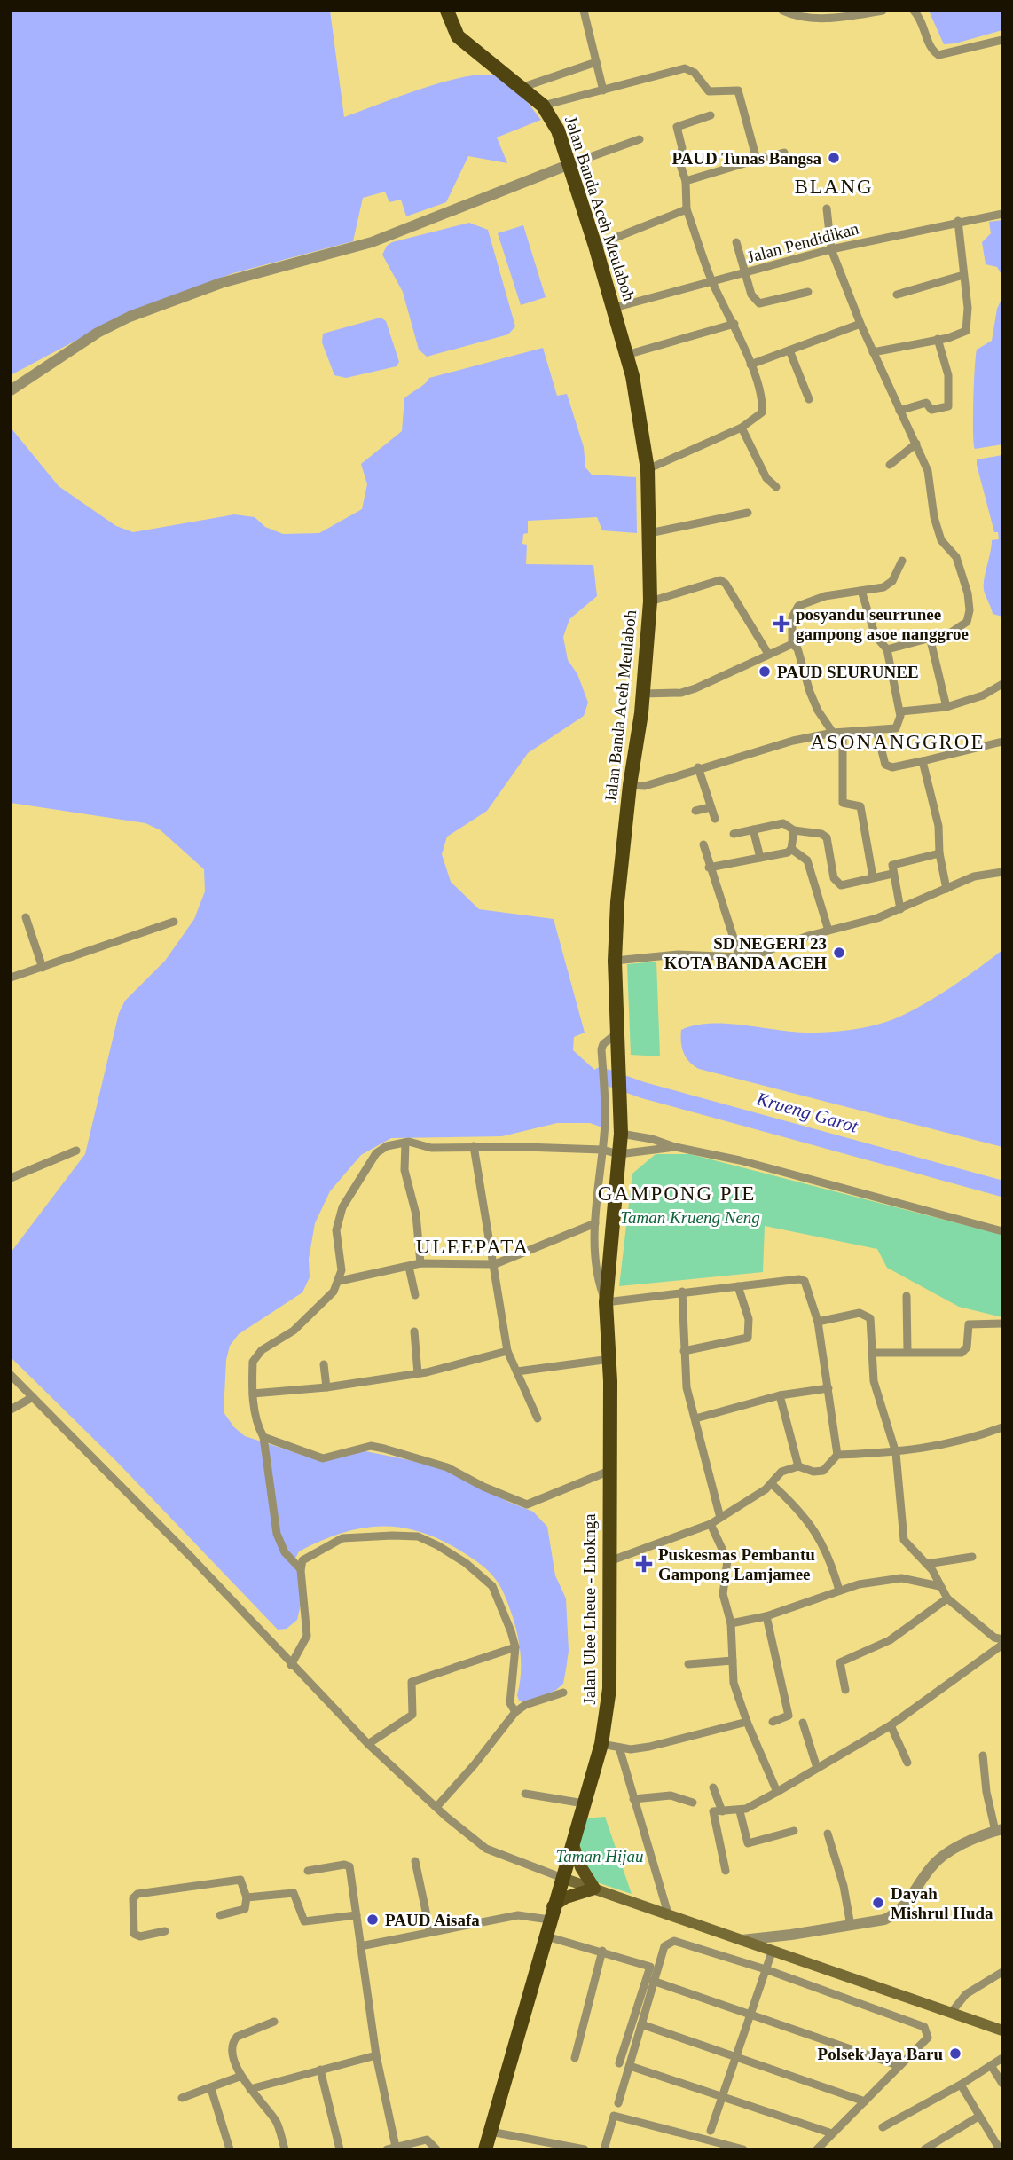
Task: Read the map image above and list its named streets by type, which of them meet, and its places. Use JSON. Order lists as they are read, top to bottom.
{
  "streets": {
    "highway": ["Jalan Banda Aceh Meulaboh", "Jalan Ulee Lheue - Lhoknga"],
    "street": ["Jalan Pendidikan"]
  },
  "crossings": [
    ["Jalan Banda Aceh Meulaboh", "Jalan Pendidikan"],
    ["Jalan Banda Aceh Meulaboh", "Jalan Ulee Lheue - Lhoknga"]
  ],
  "districts": [
    "BLANG",
    "ASONANGGROE",
    "GAMPONG PIE",
    "ULEEPATA"
  ],
  "water": ["Krueng Garot"],
  "parks": ["Taman Krueng Neng", "Taman Hijau"],
  "places": {
    "other": [
      "PAUD Tunas Bangsa",
      "PAUD SEURUNEE",
      "SD NEGERI 23 KOTA BANDA ACEH",
      "Dayah Mishrul Huda",
      "PAUD Aisafa",
      "Polsek Jaya Baru"
    ],
    "health": ["posyandu seurrunee gampong asoe nanggroe", "Puskesmas Pembantu Gampong Lamjamee"]
  }
}
